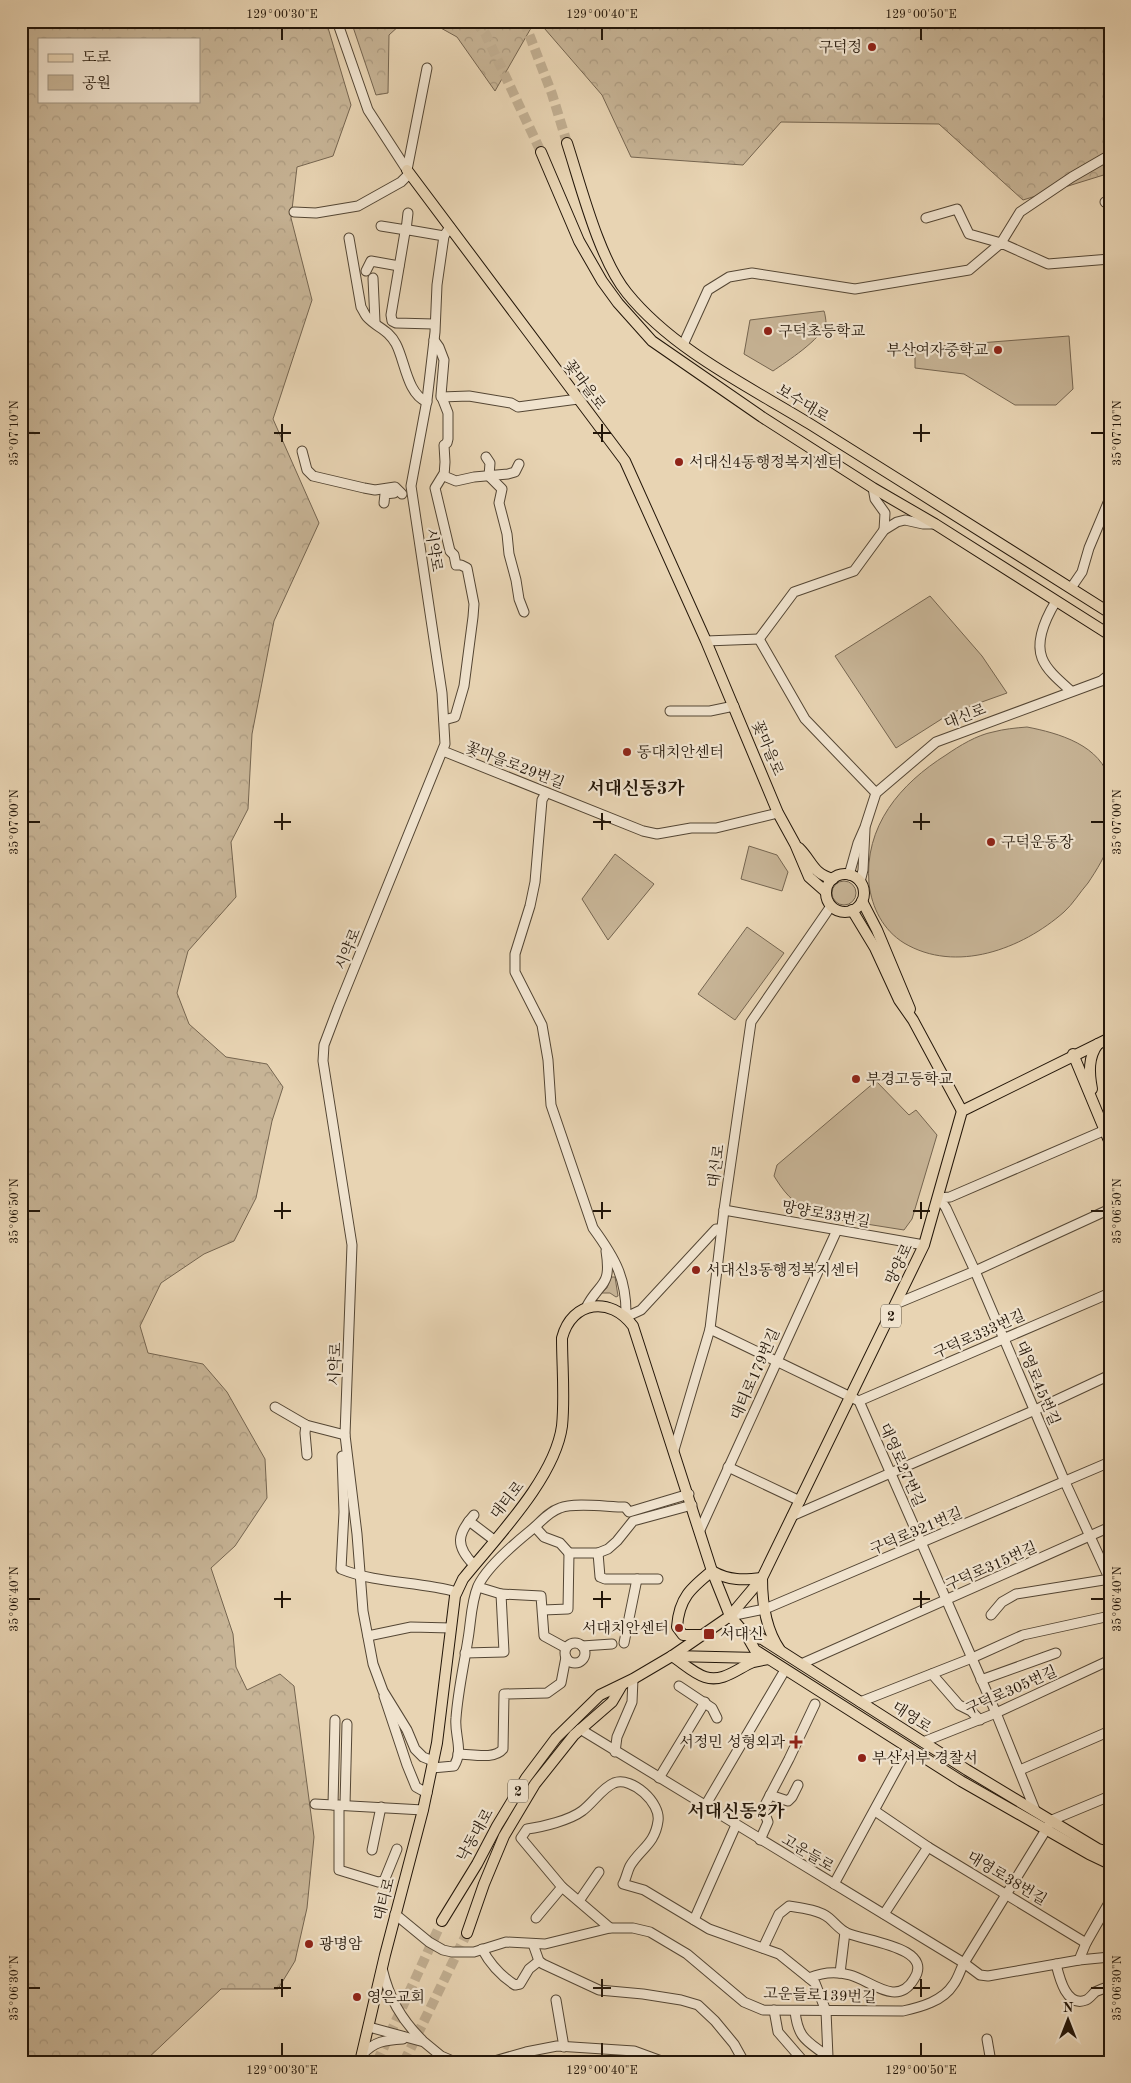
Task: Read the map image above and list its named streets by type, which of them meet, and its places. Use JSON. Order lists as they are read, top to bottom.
{
  "streets": {
    "main road": [
      "꽃마을로",
      "보수대로",
      "망양로",
      "2",
      "대티로",
      "대영로",
      "낙동대로"
    ],
    "street": [
      "시약로",
      "대신로",
      "꽃마을로29번길",
      "망양로33번길",
      "구덕로333번길",
      "대티로179번길",
      "대영로45번길",
      "대영로27번길",
      "구덕로321번길",
      "구덕로315번길",
      "구덕로305번길",
      "고운들로",
      "대영로38번길",
      "고운들로139번길"
    ]
  },
  "crossings": [
    ["꽃마을로", "시약로"],
    ["꽃마을로", "대신로"],
    ["꽃마을로", "꽃마을로29번길"],
    ["시약로", "꽃마을로29번길"],
    ["시약로", "대티로"],
    ["대신로", "망양로33번길"],
    ["망양로33번길", "망양로"],
    ["망양로33번길", "대티로179번길"],
    ["망양로", "구덕로333번길"],
    ["망양로", "대영로45번길"],
    ["망양로", "대영로27번길"],
    ["망양로", "구덕로321번길"],
    ["망양로", "대영로"],
    ["망양로", "낙동대로"],
    ["구덕로333번길", "대영로45번길"],
    ["구덕로333번길", "대영로27번길"],
    ["대영로45번길", "구덕로321번길"],
    ["대영로45번길", "구덕로315번길"],
    ["대영로27번길", "구덕로321번길"],
    ["대영로27번길", "구덕로315번길"],
    ["대영로27번길", "구덕로305번길"],
    ["대영로27번길", "대영로"],
    ["대티로", "고운들로139번길"],
    ["구덕로321번길", "대영로"],
    ["구덕로321번길", "낙동대로"],
    ["구덕로315번길", "대영로"],
    ["구덕로305번길", "대영로"],
    ["대영로", "낙동대로"],
    ["대영로", "고운들로139번길"],
    ["낙동대로", "고운들로"],
    ["고운들로", "고운들로139번길"],
    ["대영로38번길", "고운들로139번길"]
  ],
  "districts": ["서대신동3가", "서대신동2가"],
  "places": {
    "other": [
      "구덕정",
      "구덕초등학교",
      "부산여자중학교",
      "서대신4동행정복지센터",
      "동대치안센터",
      "구덕운동장",
      "부경고등학교",
      "서대신3동행정복지센터",
      "서대치안센터",
      "부산서부 경찰서",
      "광명암",
      "영은교회"
    ],
    "transit": ["서대신"],
    "health": ["서정민 성형외과"]
  },
  "legend": ["도로", "공원"],
  "north": "top",
  "coordinates": [
    "129°00'30\"E",
    "129°00'40\"E",
    "129°00'50\"E",
    "35°07'10\"N",
    "35°07'00\"N",
    "35°06'50\"N",
    "35°06'40\"N",
    "35°06'30\"N"
  ]
}
